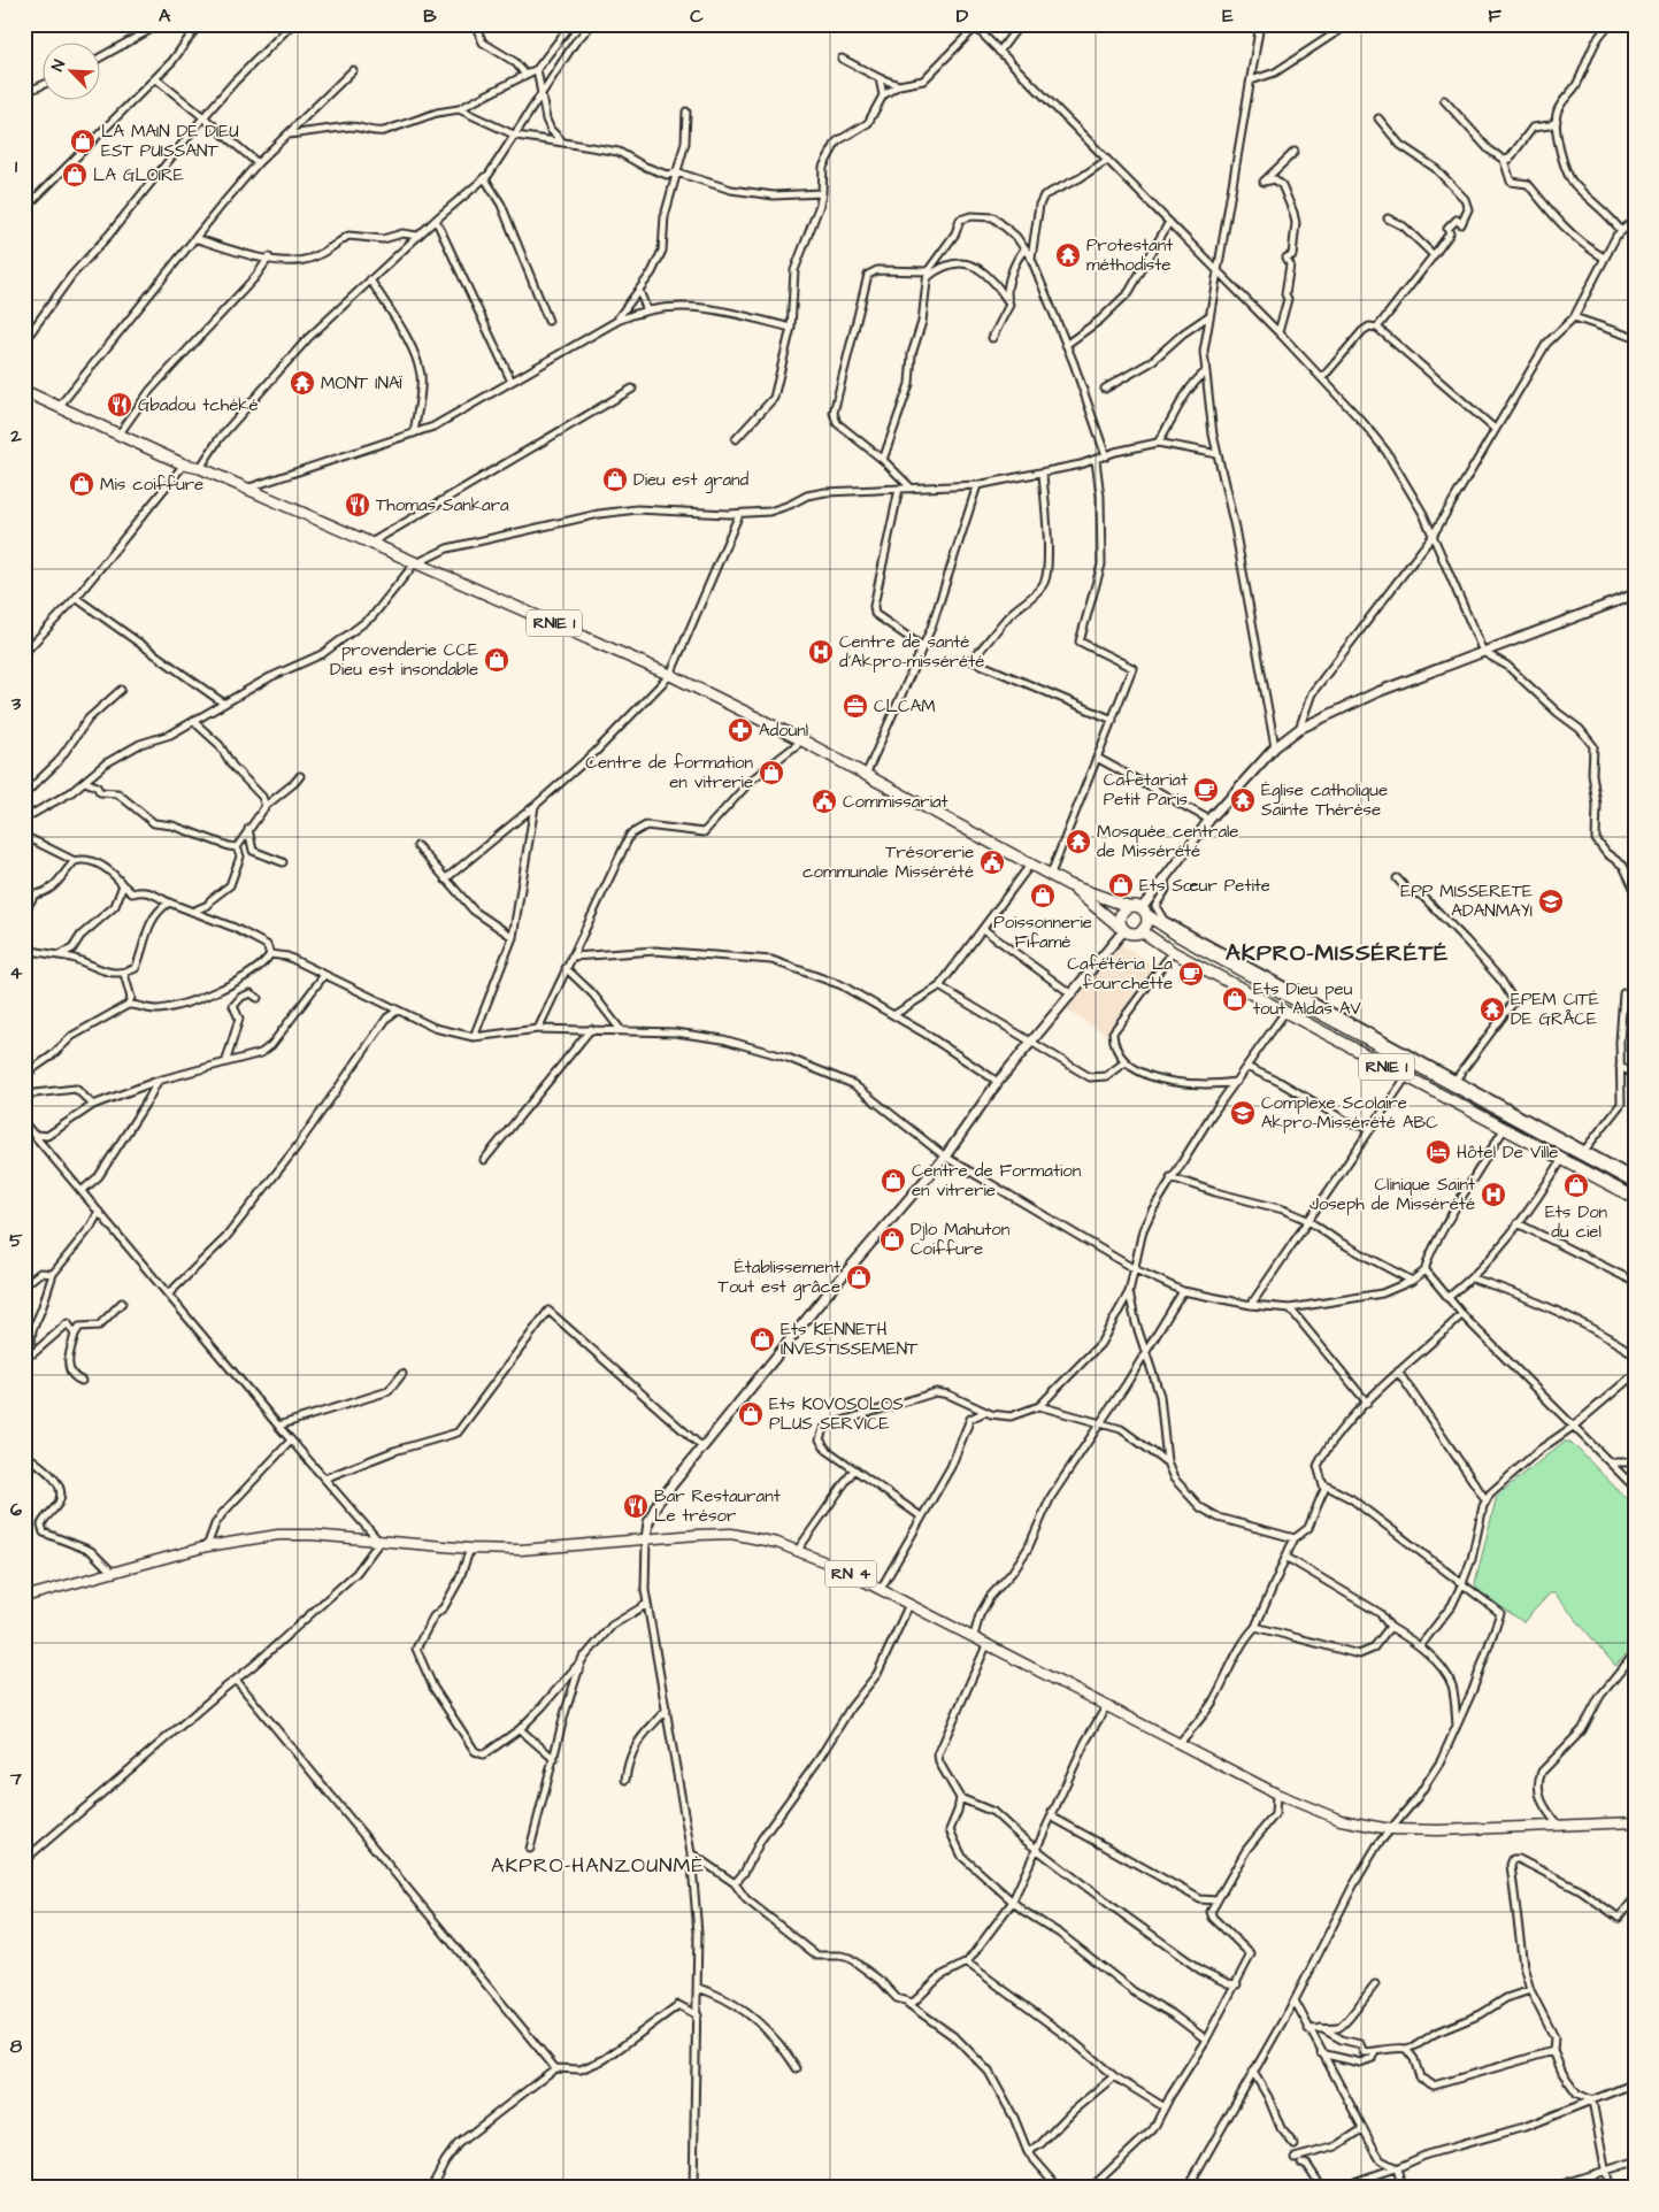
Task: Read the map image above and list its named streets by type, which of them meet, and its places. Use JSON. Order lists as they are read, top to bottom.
{
  "streets": {
    "highway": ["RNIE 1"],
    "main road": ["RN 4"]
  },
  "districts": ["AKPRO-MISSÉRÉTÉ", "AKPRO-HANZOUNMÈ"],
  "places": {
    "shop": [
      "LA MAIN DE DIEU EST PUISSANT",
      "LA GLOIRE",
      "Dieu est grand",
      "Mis coiffure",
      "provenderie CCE Dieu est insondable",
      "Centre de formation en vitrerie",
      "Ets Sœur Petite",
      "Poissonnerie Fifamè",
      "Ets Dieu peu tout Aldas AV",
      "Centre de Formation en vitrerie",
      "Ets Don du ciel",
      "Djlo Mahuton Coiffure",
      "Établissement Tout est grâce",
      "Ets KENNETH INVESTISSEMENT",
      "Ets KOVOSOLOS PLUS SERVICE"
    ],
    "temple": [
      "Protestant méthodiste",
      "MONT INAÏ",
      "Église catholique Sainte Thérèse",
      "Mosquée centrale de Missérété",
      "EPEM CITÉ DE GRÂCE"
    ],
    "restaurant": ["Gbadou tchéké", "Thomas Sankara", "Bar Restaurant Le trésor"],
    "hospital": ["Centre de santé d'Akpro-missérété", "Clinique Saint Joseph de Missérété"],
    "office": ["CLCAM"],
    "pharmacy": ["Adounl"],
    "cafe": ["Cafetariat Petit Paris", "Cafétéria La fourchette"],
    "public building": ["Commissariat", "Trésorerie communale Missérété"],
    "school or university": ["EPP MISSERETE ADANMAYI", "Complexe Scolaire Akpro-Missérété ABC"],
    "hotel": ["Hôtel De Ville"]
  },
  "north": "top left",
  "grid": {
    "columns": [
      "A",
      "B",
      "C",
      "D",
      "E",
      "F"
    ],
    "rows": [
      "1",
      "2",
      "3",
      "4",
      "5",
      "6",
      "7",
      "8"
    ]
  }
}
